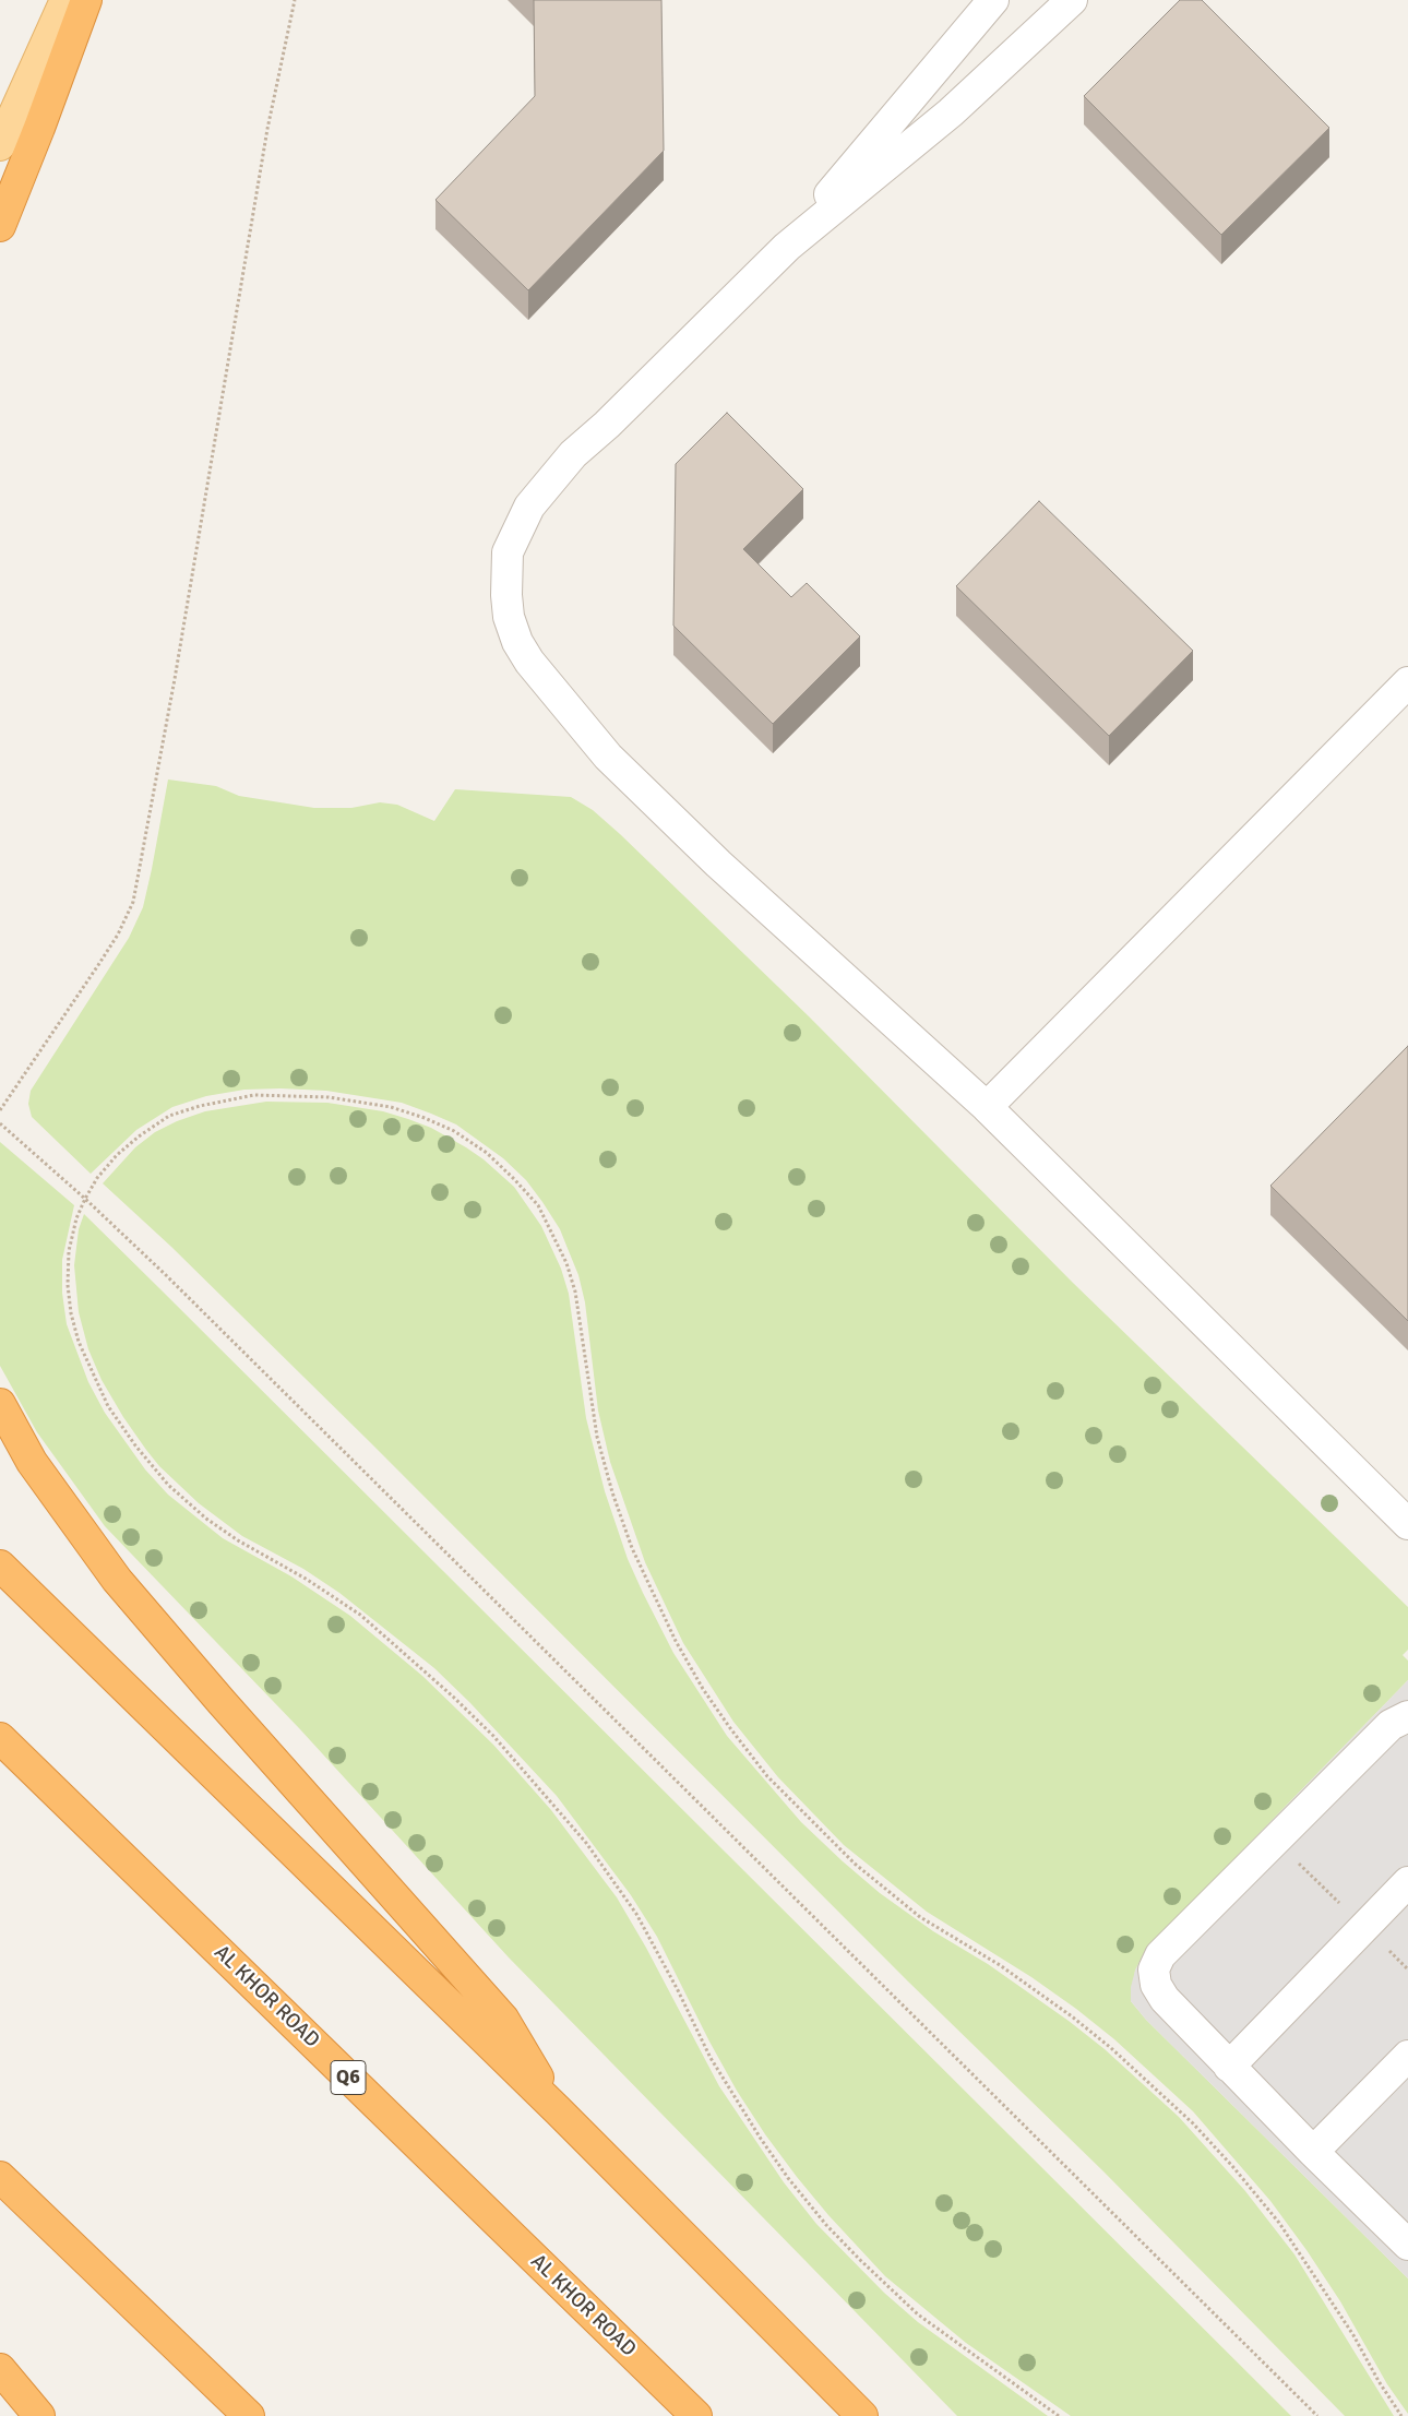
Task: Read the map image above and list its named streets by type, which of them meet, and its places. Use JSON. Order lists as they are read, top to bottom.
{
  "streets": {
    "highway": ["AL KHOR ROAD", "Q6"]
  }
}
